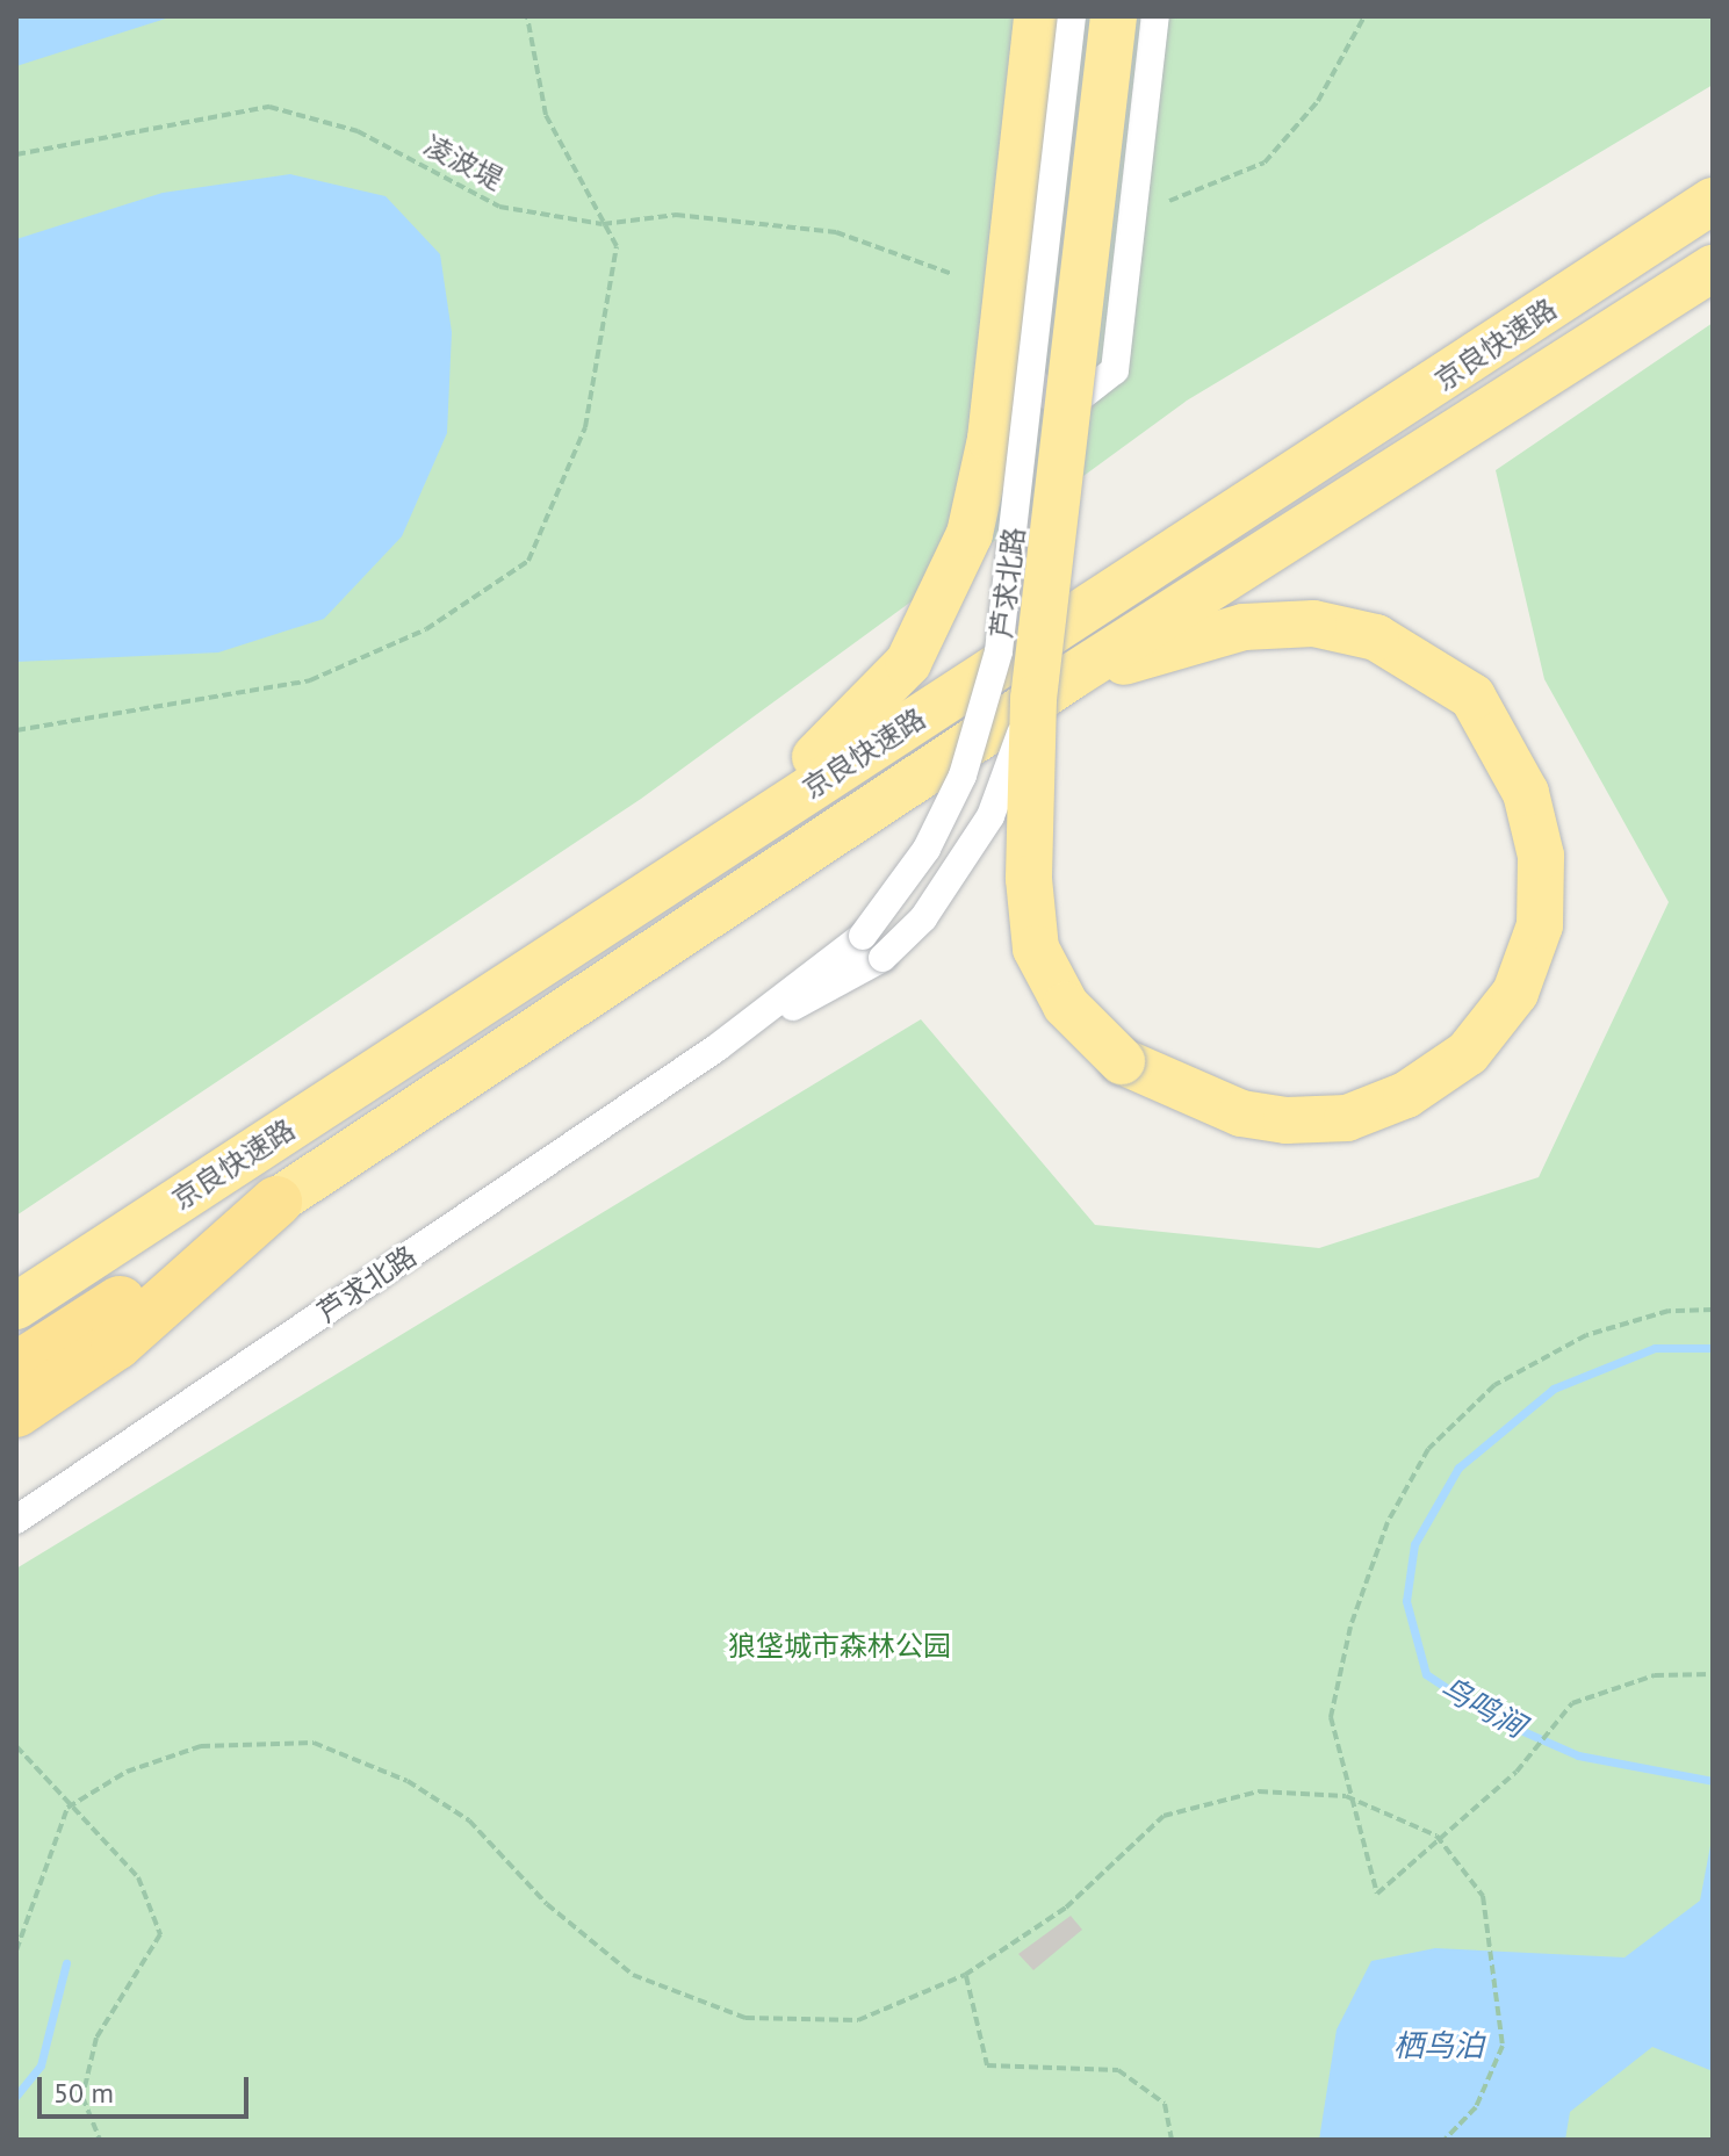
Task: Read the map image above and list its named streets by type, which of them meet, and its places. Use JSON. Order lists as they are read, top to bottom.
{
  "streets": {
    "highway": ["京良快速路"],
    "street": ["芦求北路"],
    "path": ["凌波堤"]
  },
  "crossings": [
    ["京良快速路", "芦求北路"]
  ],
  "water": ["鸟鸣涧", "栖鸟泊"],
  "parks": ["狼垡城市森林公园"],
  "scale_bar": "50 m"
}
